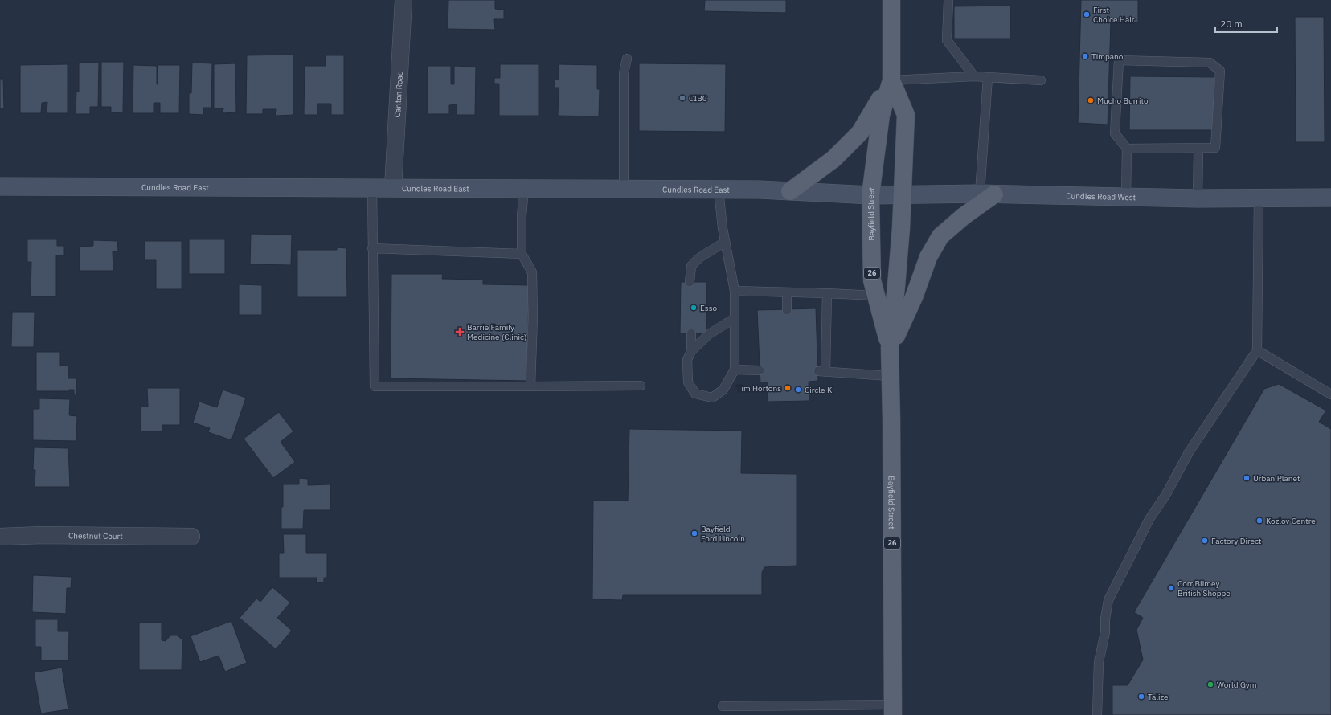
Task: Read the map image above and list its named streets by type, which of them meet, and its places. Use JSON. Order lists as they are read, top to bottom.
{
  "streets": {
    "main road": [
      "Cundles Road East",
      "Cundles Road West",
      "Bayfield Street",
      "26"
    ],
    "street": ["Carlton Road", "Chestnut Court"]
  },
  "crossings": [
    ["Carlton Road", "Cundles Road East"],
    ["Cundles Road East", "Cundles Road West"],
    ["Cundles Road East", "Bayfield Street"],
    ["Cundles Road West", "Bayfield Street"]
  ],
  "places": {
    "other": [
      "First Choice Hair",
      "Timpano",
      "CIBC",
      "Mucho Burrito",
      "Esso",
      "Tim Hortons",
      "Circle K",
      "Urban Planet",
      "Kozlov Centre",
      "Bayfield Ford Lincoln",
      "Factory Direct",
      "Corr Blimey British Shoppe",
      "World Gym",
      "Talize"
    ],
    "health": ["Barrie Family Medicine (Clinic)"]
  },
  "scale_bar": "20 m"
}
